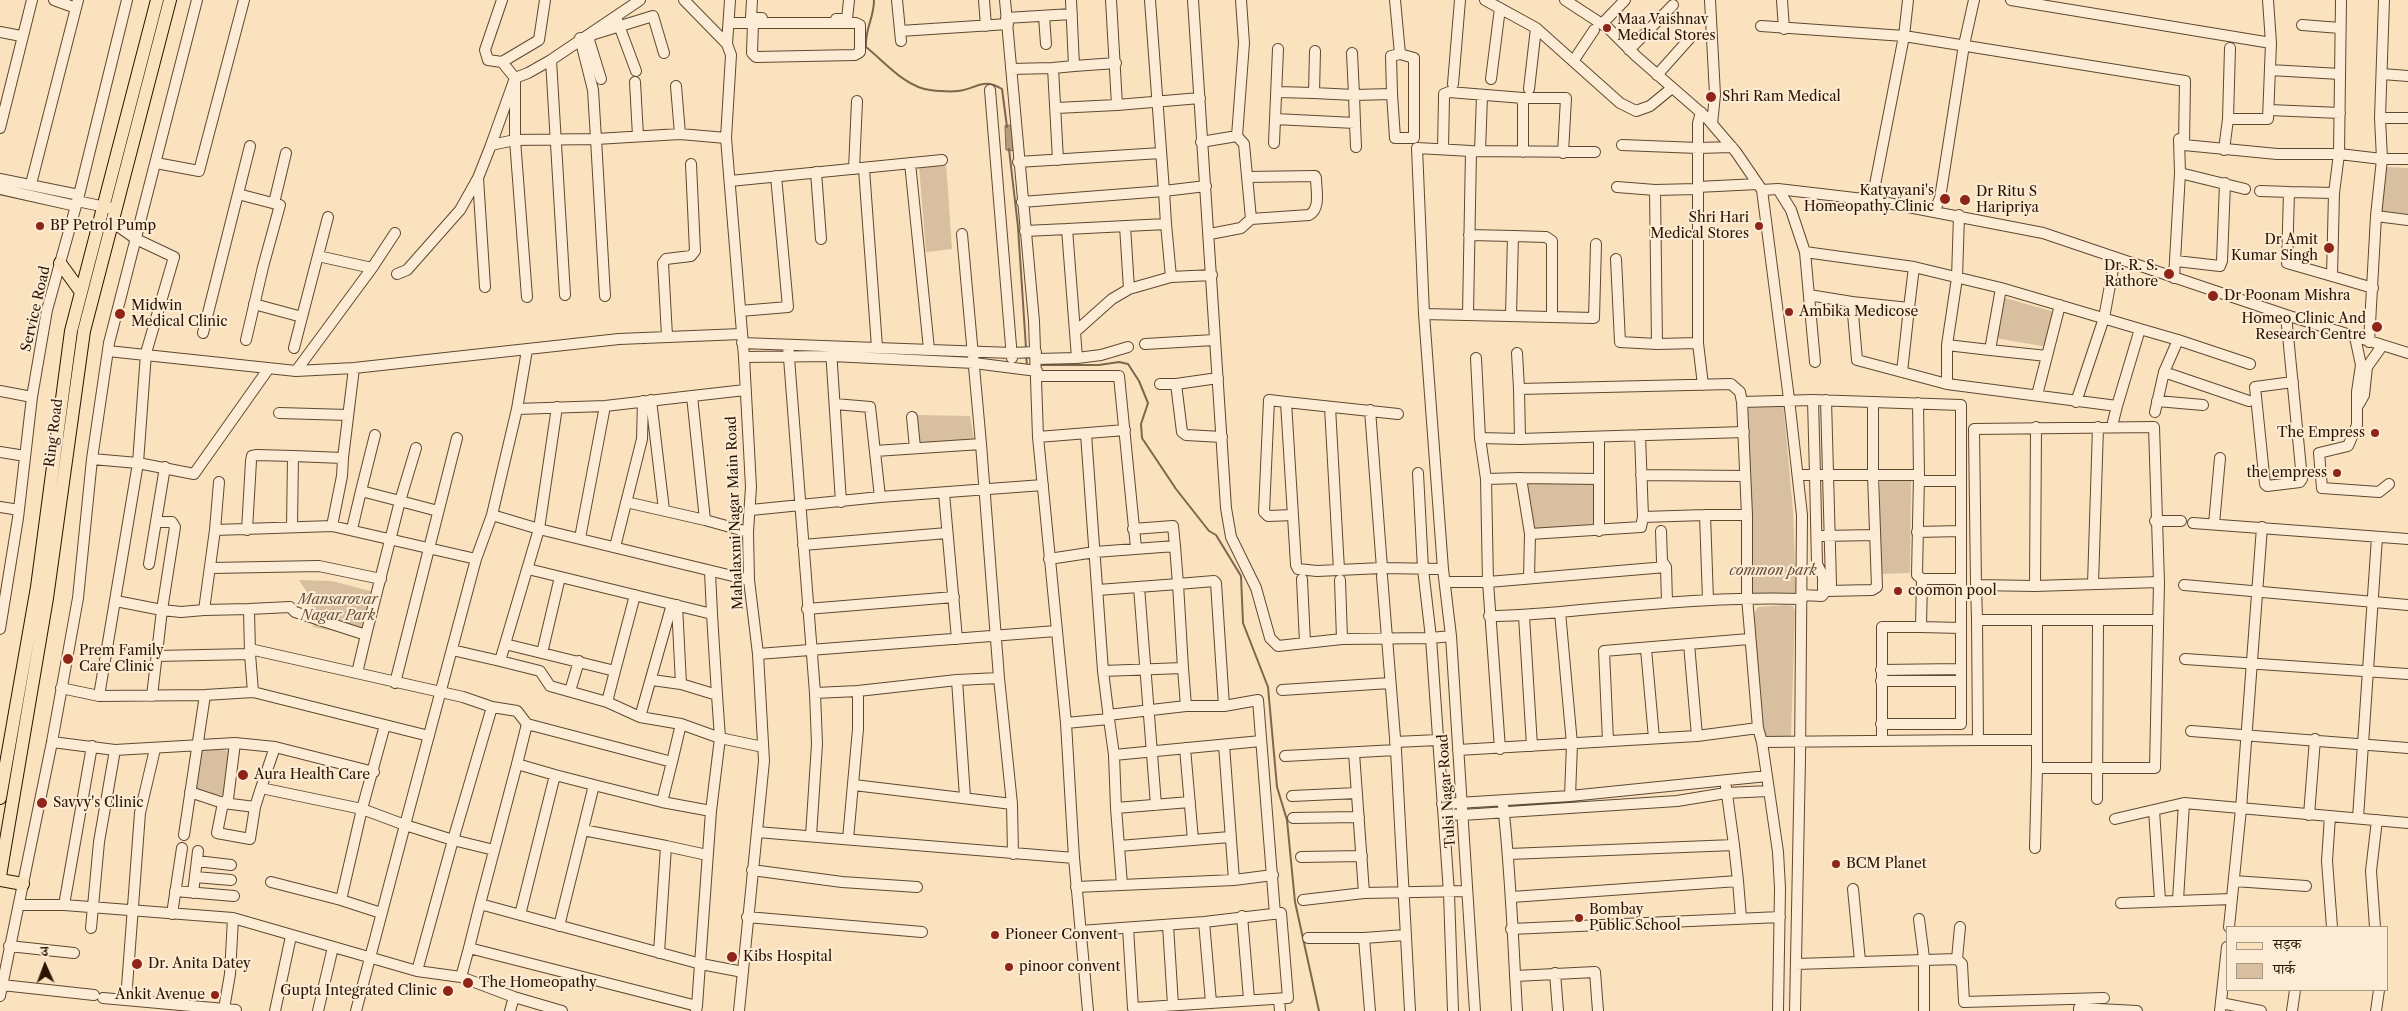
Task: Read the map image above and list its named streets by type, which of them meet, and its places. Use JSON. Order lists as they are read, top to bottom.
{
  "streets": {
    "main road": ["Ring Road"],
    "street": ["Service Road", "Mahalaxmi Nagar Main Road", "Tulsi Nagar Road"]
  },
  "parks": ["common park", "Mansarovar Nagar Park"],
  "places": [
    "Maa Vaishnav Medical Stores",
    "Shri Ram Medical",
    "Katyayani's Homeopathy Clinic",
    "Dr Ritu S Haripriya",
    "BP Petrol Pump",
    "Shri Hari Medical Stores",
    "Dr Amit Kumar Singh",
    "Dr. R. S. Rathore",
    "Dr Poonam Mishra",
    "Ambika Medicose",
    "Midwin Medical Clinic",
    "Homeo Clinic And Research Centre",
    "The Empress",
    "the empress",
    "coomon pool",
    "Prem Family Care Clinic",
    "Aura Health Care",
    "Savvy's Clinic",
    "BCM Planet",
    "Bombay Public School",
    "Pioneer Convent",
    "Kibs Hospital",
    "Dr. Anita Datey",
    "pinoor convent",
    "The Homeopathy",
    "Gupta Integrated Clinic",
    "Ankit Avenue"
  ],
  "legend": ["सड़क", "पार्क"],
  "north": "top"
}
